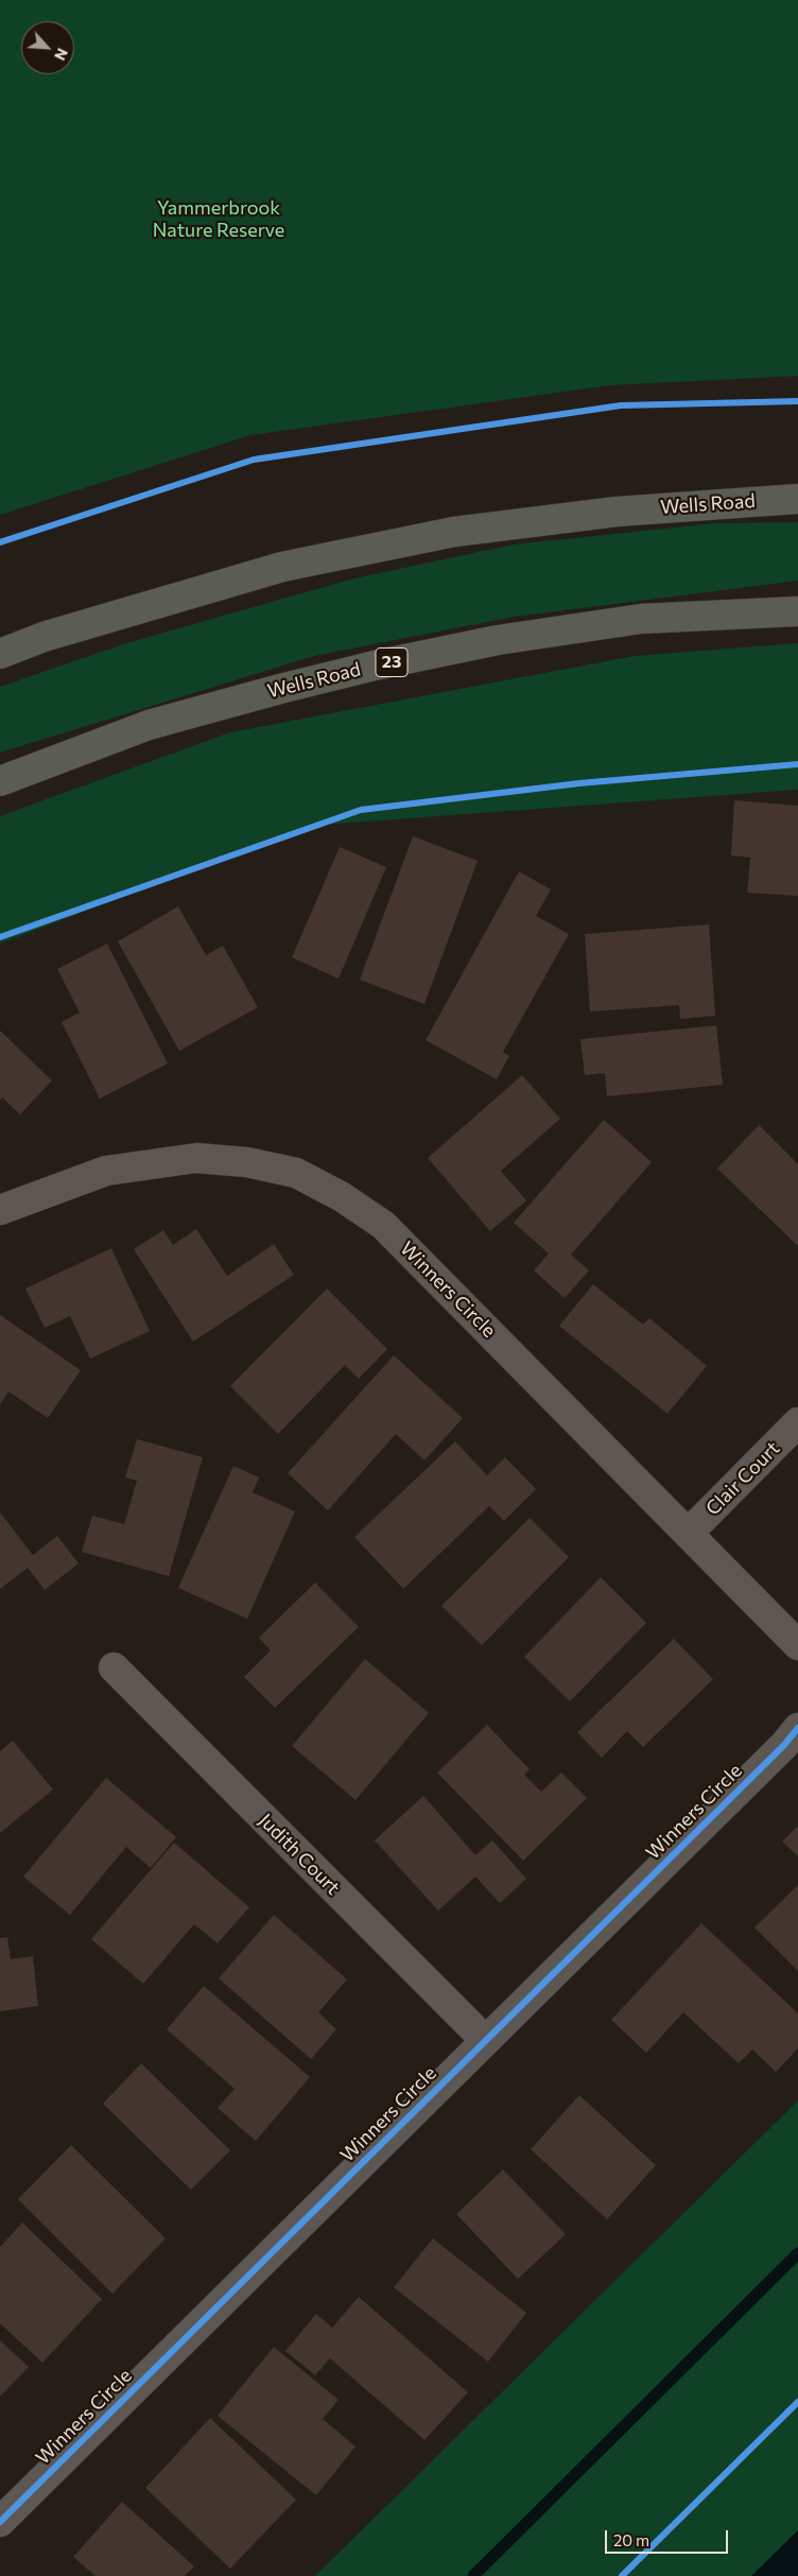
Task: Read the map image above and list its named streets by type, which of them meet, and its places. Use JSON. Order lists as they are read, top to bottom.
{
  "streets": {
    "main road": ["Wells Road", "23"],
    "street": ["Winners Circle", "Clair Court", "Judith Court"]
  },
  "crossings": [
    ["Winners Circle", "Clair Court"],
    ["Winners Circle", "Judith Court"]
  ],
  "parks": ["Yammerbrook Nature Reserve"],
  "scale_bar": "20 m",
  "north": "bottom right"
}
